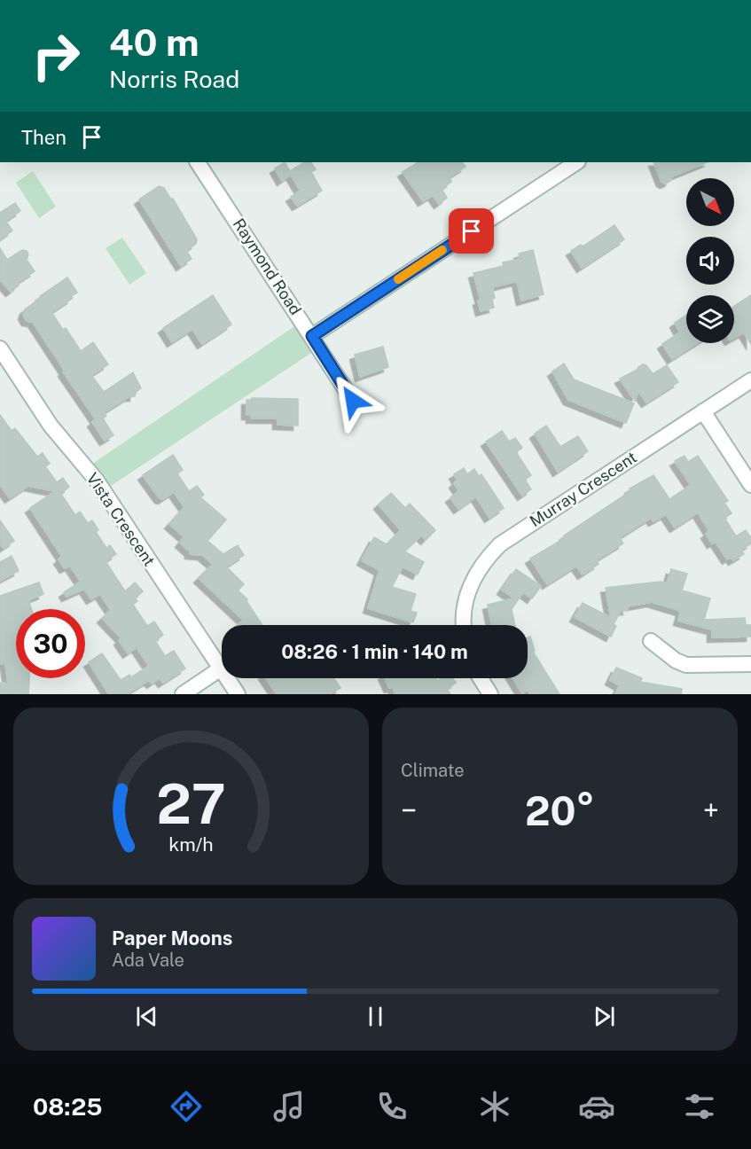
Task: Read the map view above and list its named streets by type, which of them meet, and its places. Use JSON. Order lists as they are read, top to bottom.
{
  "streets": {
    "street": ["Raymond Road", "Murray Crescent", "Vista Crescent"]
  },
  "north": "bottom right",
  "page": {
    "turn": ["40 m", "Norris Road"],
    "then": "Then",
    "limit": "30",
    "trip": "08:26 · 1 min · 140 m",
    "tile": "Climate",
    "heat": ["−", "20°", "+"],
    "song": ["Paper Moons", "Ada Vale"],
    "tabs": "08:25",
    "gauge": ["27", "km/h"]
  }
}
